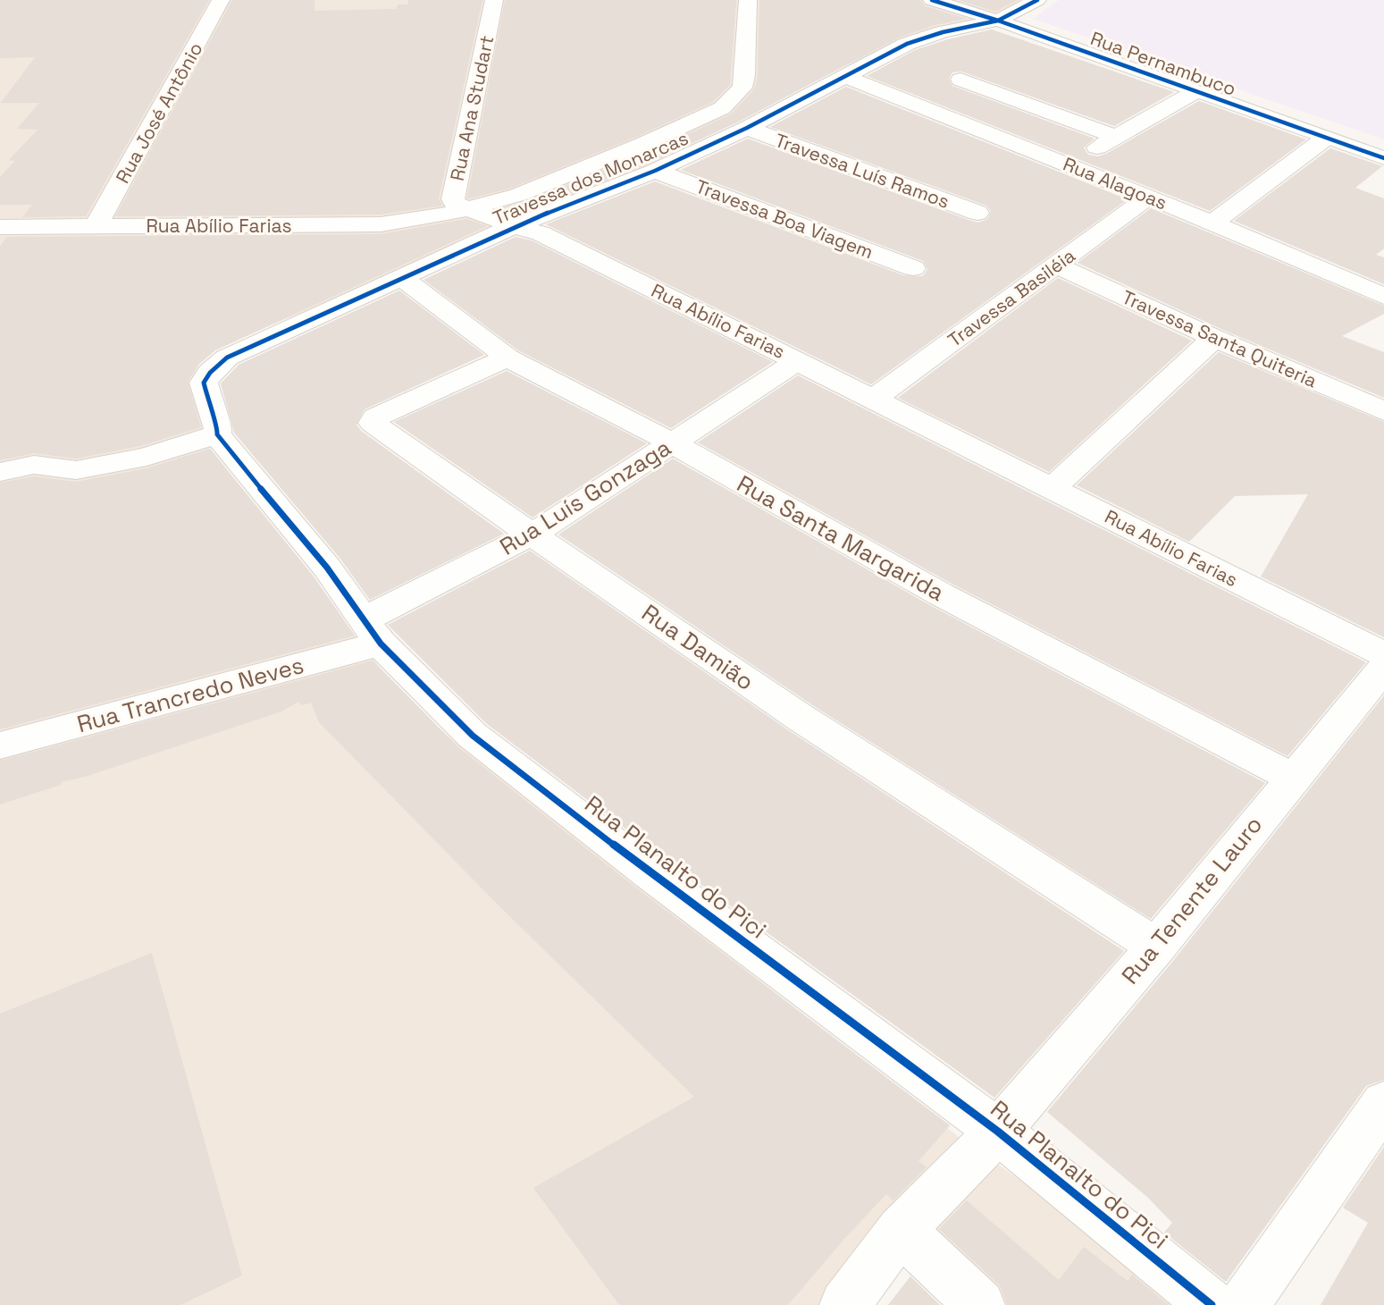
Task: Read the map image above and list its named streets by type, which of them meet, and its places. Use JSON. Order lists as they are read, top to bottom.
{
  "streets": {
    "street": [
      "Rua Pernambuco",
      "Rua Ana Studart",
      "Rua José Antônio",
      "Travessa Luís Ramos",
      "Travessa dos Monarcas",
      "Rua Alagoas",
      "Travessa Boa Viagem",
      "Rua Abílio Farias",
      "Travessa Basiléia",
      "Travessa Santa Quiteria",
      "Rua Luís Gonzaga",
      "Rua Santa Margarida",
      "Rua Damião",
      "Rua Trancredo Neves",
      "Rua Planalto do Pici",
      "Rua Tenente Lauro"
    ]
  },
  "crossings": [
    ["Rua Pernambuco", "Travessa dos Monarcas"],
    ["Rua Ana Studart", "Rua Abílio Farias"],
    ["Rua José Antônio", "Rua Abílio Farias"],
    ["Travessa Luís Ramos", "Travessa dos Monarcas"],
    ["Travessa dos Monarcas", "Rua Alagoas"],
    ["Travessa dos Monarcas", "Travessa Boa Viagem"],
    ["Travessa dos Monarcas", "Rua Abílio Farias"],
    ["Travessa dos Monarcas", "Rua Santa Margarida"],
    ["Travessa dos Monarcas", "Rua Planalto do Pici"],
    ["Rua Alagoas", "Travessa Basiléia"],
    ["Rua Abílio Farias", "Travessa Basiléia"],
    ["Rua Abílio Farias", "Rua Luís Gonzaga"],
    ["Travessa Basiléia", "Travessa Santa Quiteria"],
    ["Rua Luís Gonzaga", "Rua Santa Margarida"],
    ["Rua Luís Gonzaga", "Rua Damião"],
    ["Rua Luís Gonzaga", "Rua Trancredo Neves"],
    ["Rua Luís Gonzaga", "Rua Planalto do Pici"],
    ["Rua Santa Margarida", "Rua Damião"],
    ["Rua Santa Margarida", "Rua Tenente Lauro"],
    ["Rua Damião", "Rua Tenente Lauro"],
    ["Rua Trancredo Neves", "Rua Planalto do Pici"],
    ["Rua Planalto do Pici", "Rua Tenente Lauro"]
  ]
}
